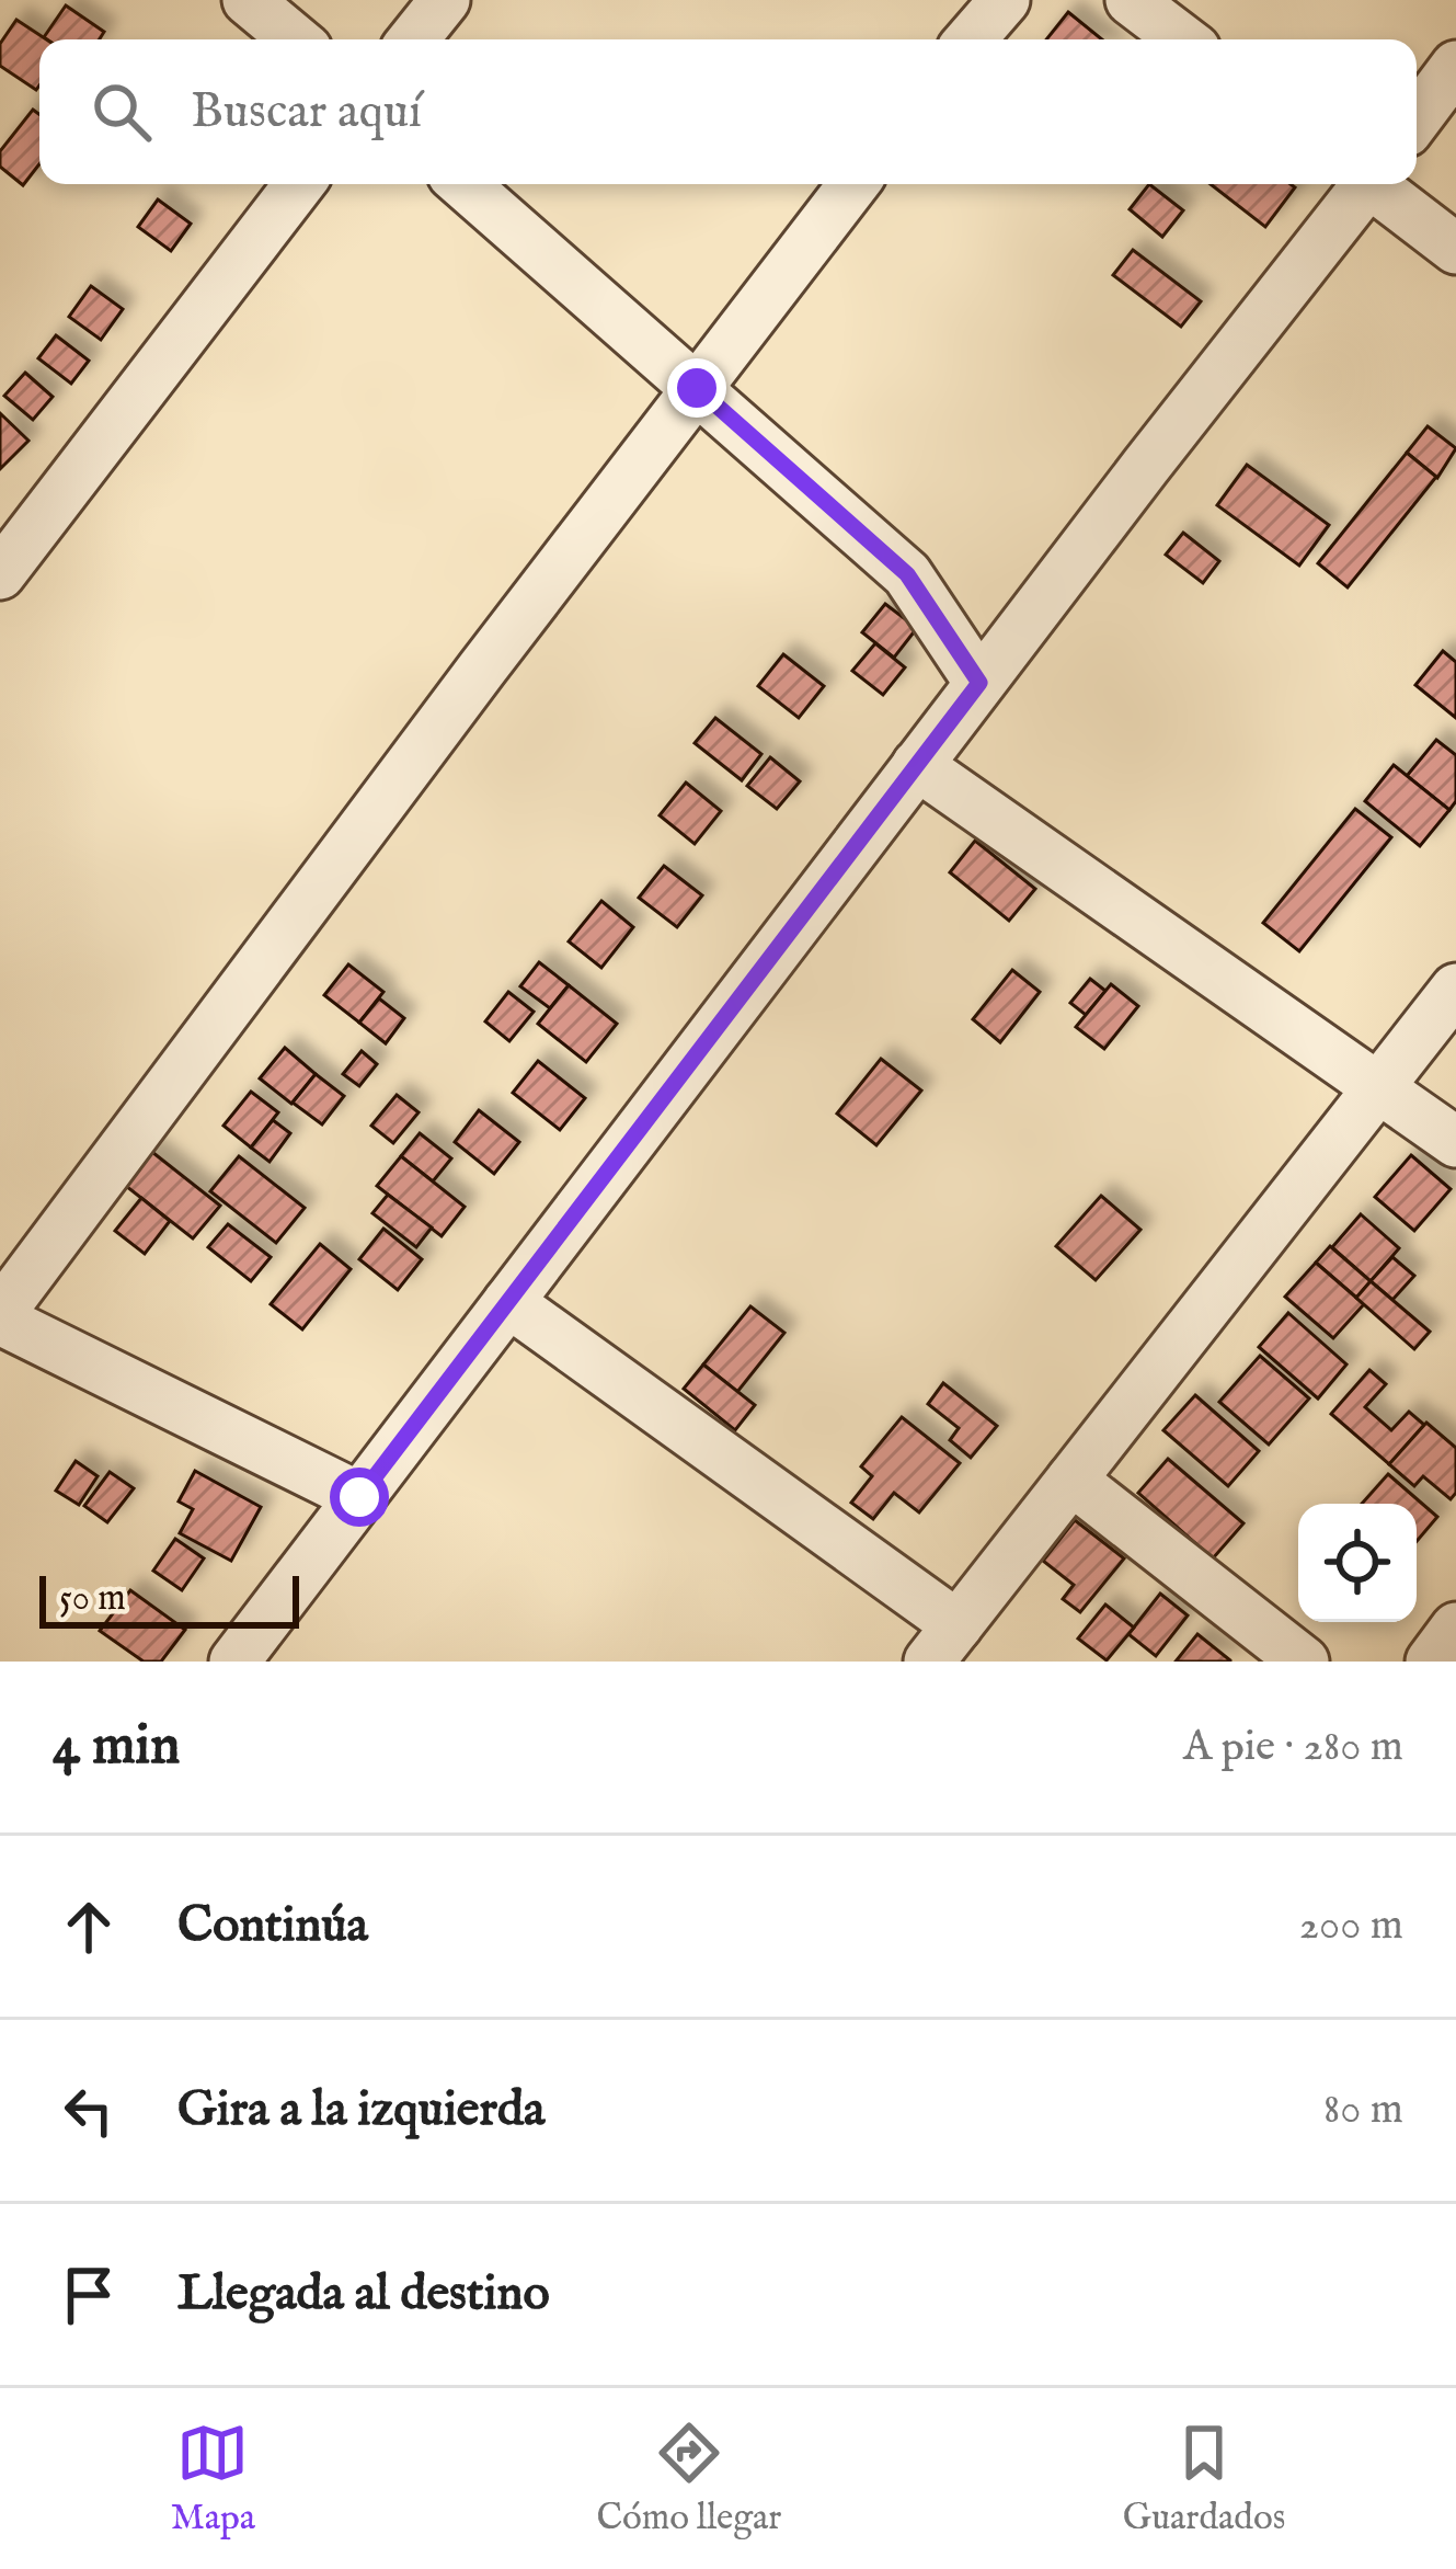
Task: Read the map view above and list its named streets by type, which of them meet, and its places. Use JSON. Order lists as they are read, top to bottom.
{
  "scale_bar": "50 m",
  "page": {
    "search": "Buscar aquí",
    "scale": "50 m",
    "heading": ["4 min", "A pie · 280 m"],
    "list": [
      ["Continúa", "200 m"],
      ["Gira a la izquierda", "80 m"],
      "Llegada al destino"
    ],
    "nav": ["Mapa", "Cómo llegar", "Guardados"]
  }
}
